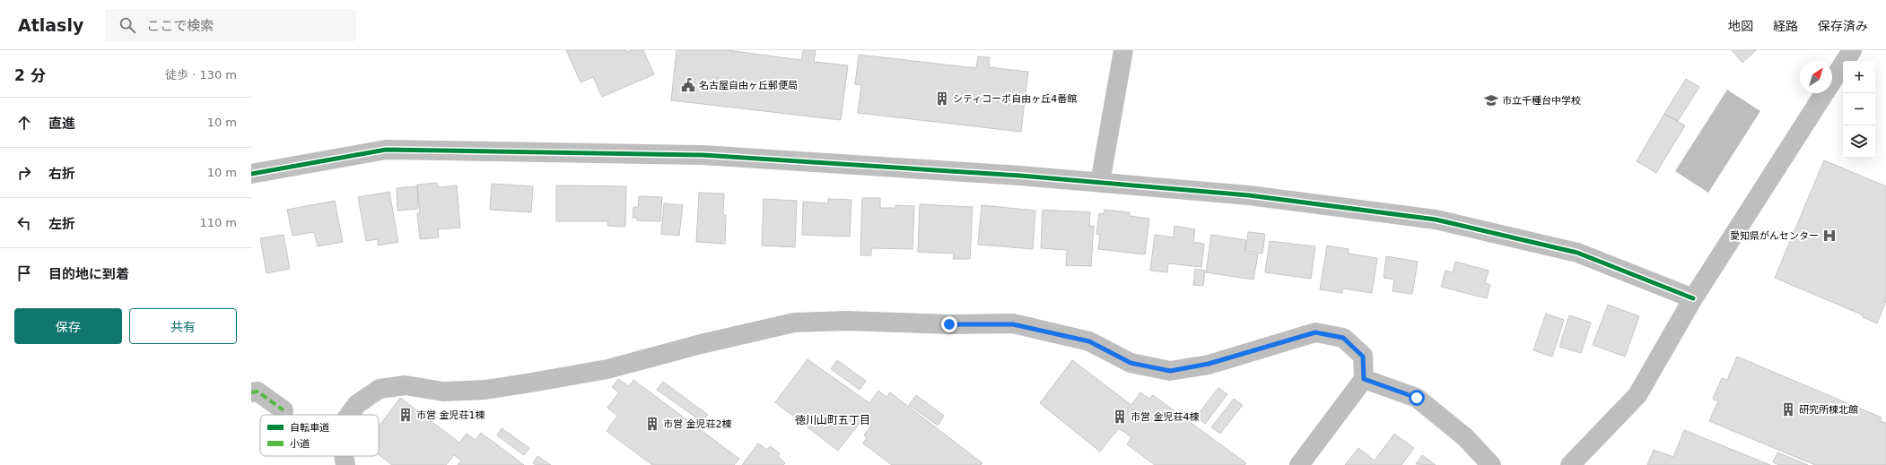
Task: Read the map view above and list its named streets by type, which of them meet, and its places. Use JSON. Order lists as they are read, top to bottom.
{
  "districts": ["徳川山町五丁目"],
  "places": {
    "public building": ["名古屋自由ヶ丘郵便局"],
    "building": [
      "シティコーポ自由ヶ丘4番館",
      "研究所棟北館",
      "市営 金児荘1棟",
      "市営 金児荘4棟",
      "市営 金児荘2棟"
    ],
    "school or university": ["市立千種台中学校"],
    "hospital": ["愛知県がんセンター"]
  },
  "legend": ["自転車道", "小道"],
  "north": "top right",
  "page": {
    "header": "Atlasly",
    "search": "ここで検索",
    "nav": ["地図", "経路", "保存済み"],
    "heading": ["2 分", "徒歩 · 130 m"],
    "map_buttons": ["+", "−"],
    "list": [
      ["直進", "10 m"],
      ["右折", "10 m"],
      ["左折", "110 m"],
      "目的地に到着"
    ],
    "buttons": ["保存", "共有"]
  }
}
